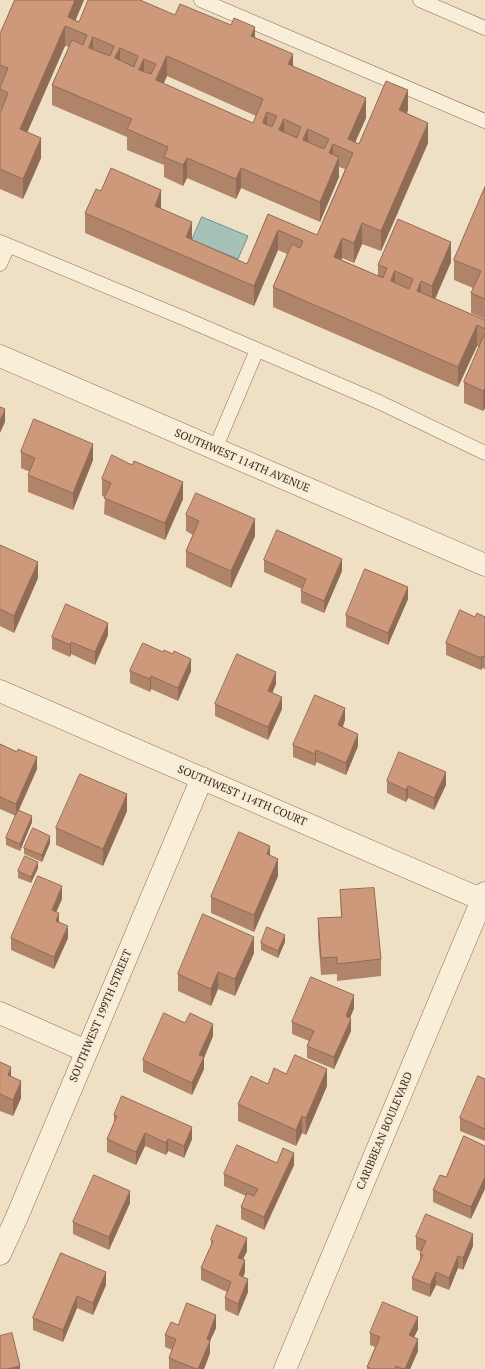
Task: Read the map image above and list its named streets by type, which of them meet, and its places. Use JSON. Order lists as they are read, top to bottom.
{
  "streets": {
    "street": [
      "SOUTHWEST 114TH AVENUE",
      "SOUTHWEST 114TH COURT",
      "SOUTHWEST 199TH STREET",
      "CARIBBEAN BOULEVARD"
    ]
  },
  "crossings": [
    ["SOUTHWEST 114TH COURT", "SOUTHWEST 199TH STREET"],
    ["SOUTHWEST 114TH COURT", "CARIBBEAN BOULEVARD"]
  ]
}
